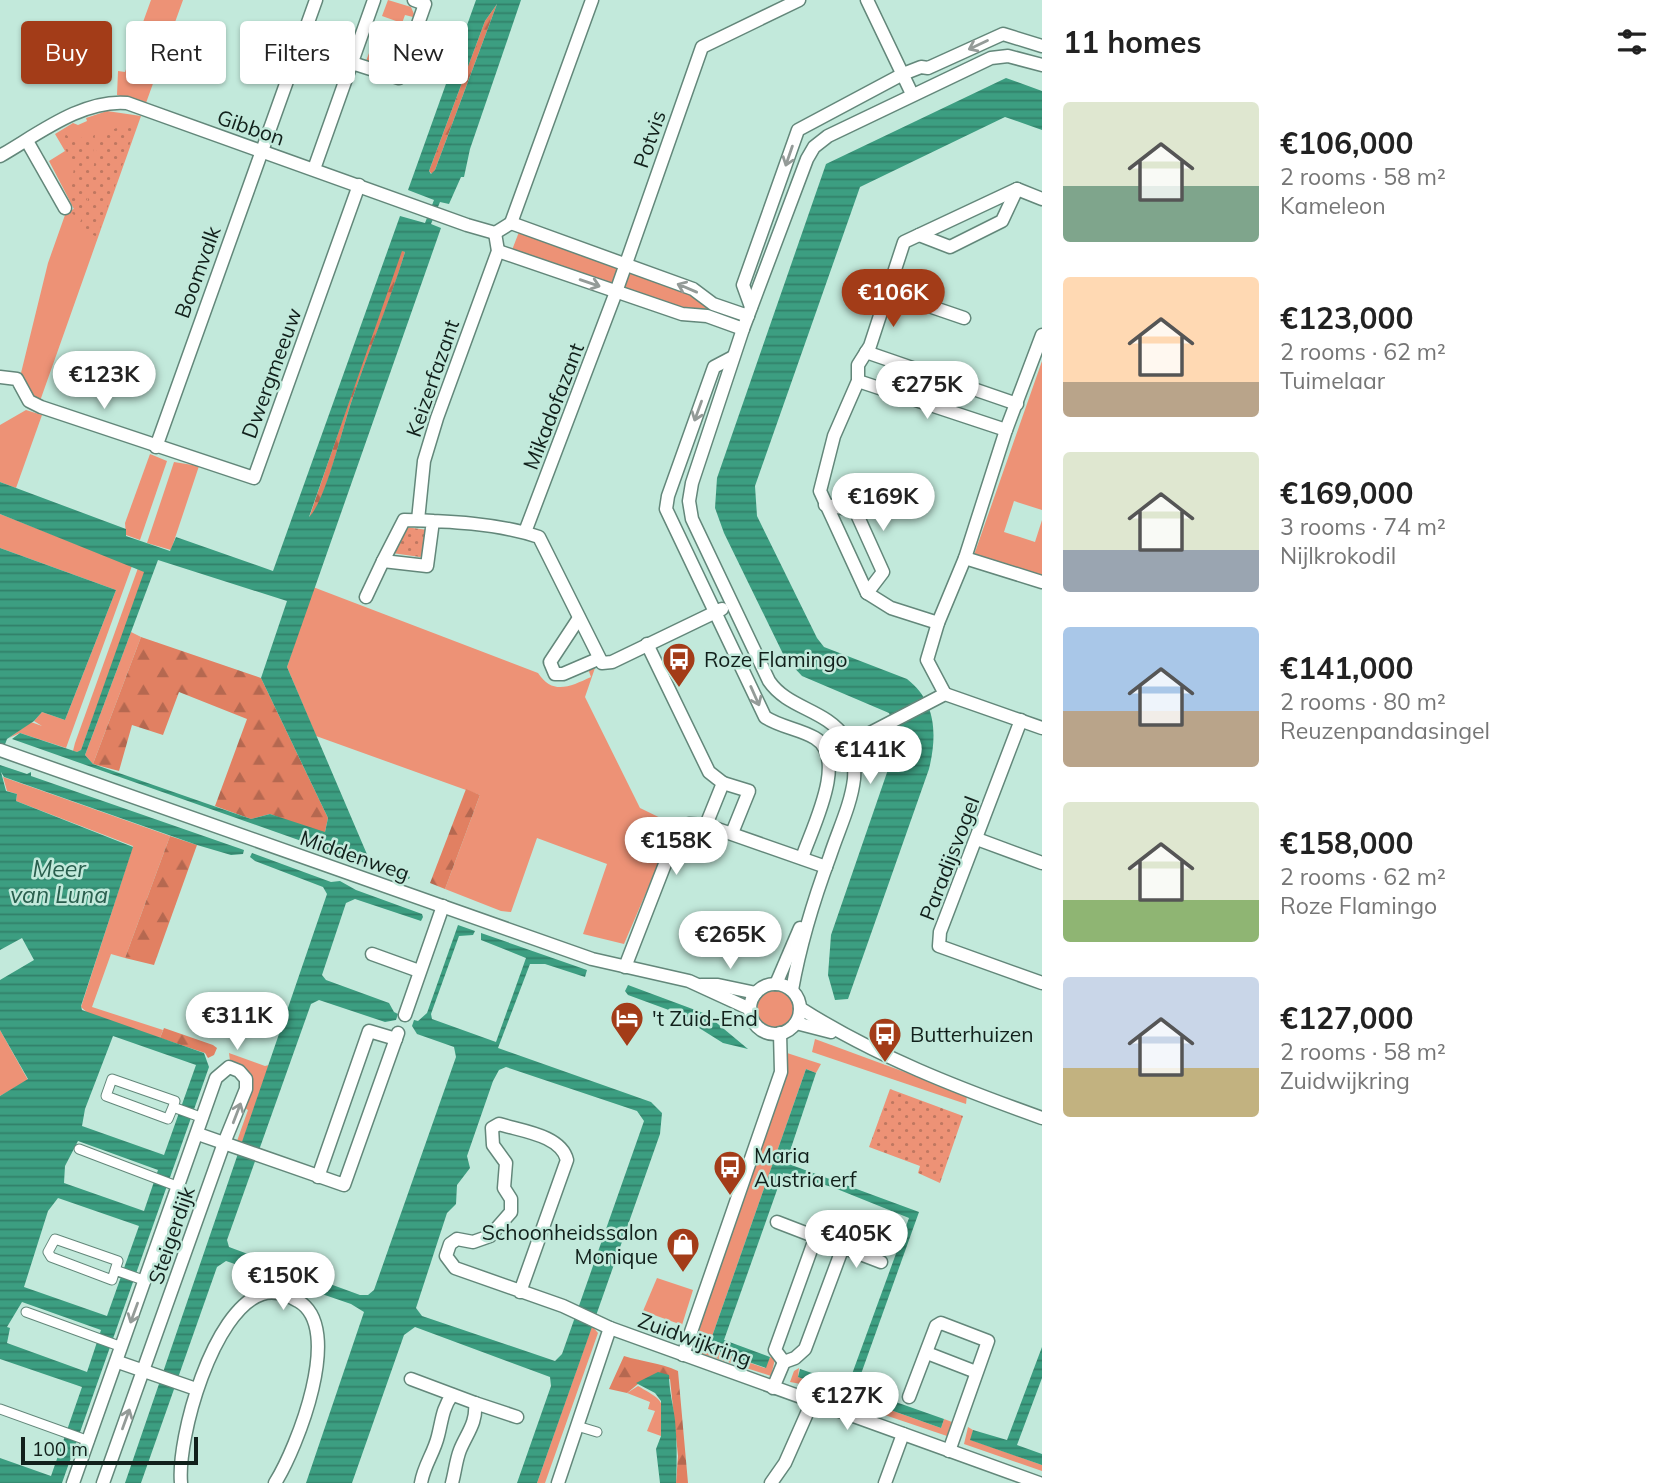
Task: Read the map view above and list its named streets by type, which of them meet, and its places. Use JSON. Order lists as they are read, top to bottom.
{
  "streets": {
    "street": [
      "Gibbon",
      "Potvis",
      "Boomvalk",
      "Dwergmeeuw",
      "Keizerfazant",
      "Mikadofazant",
      "Middenweg",
      "Paradijsvogel",
      "Steigerdijk",
      "Zuidwijkring"
    ]
  },
  "crossings": [
    ["Gibbon", "Boomvalk"],
    ["Gibbon", "Dwergmeeuw"],
    ["Boomvalk", "Dwergmeeuw"]
  ],
  "water": ["Meer van Luna"],
  "places": {
    "bus stop": ["Roze Flamingo", "Butterhuizen", "Maria Austria erf"],
    "hotel": ["'t Zuid-End"],
    "shop": ["Schoonheidssalon Monique"]
  },
  "scale_bar": "100 m",
  "page": {
    "heading": "11 homes",
    "chip": [
      "Buy",
      "Rent",
      "Filters",
      "New"
    ],
    "list": [
      {
        "name": "€106,000",
        "note": "2 rooms · 58 m² · Kameleon"
      },
      {
        "name": "€123,000",
        "note": "2 rooms · 62 m² · Tuimelaar"
      },
      {
        "name": "€169,000",
        "note": "3 rooms · 74 m² · Nijlkrokodil"
      },
      {
        "name": "€141,000",
        "note": "2 rooms · 80 m² · Reuzenpandasingel"
      },
      {
        "name": "€158,000",
        "note": "2 rooms · 62 m² · Roze Flamingo"
      },
      {
        "name": "€127,000",
        "note": "2 rooms · 58 m² · Zuidwijkring"
      }
    ],
    "price": [
      "€106K",
      "€123K",
      "€275K",
      "€169K",
      "€141K",
      "€158K",
      "€265K",
      "€311K",
      "€405K",
      "€150K",
      "€127K"
    ],
    "scale": "100 m"
  }
}
